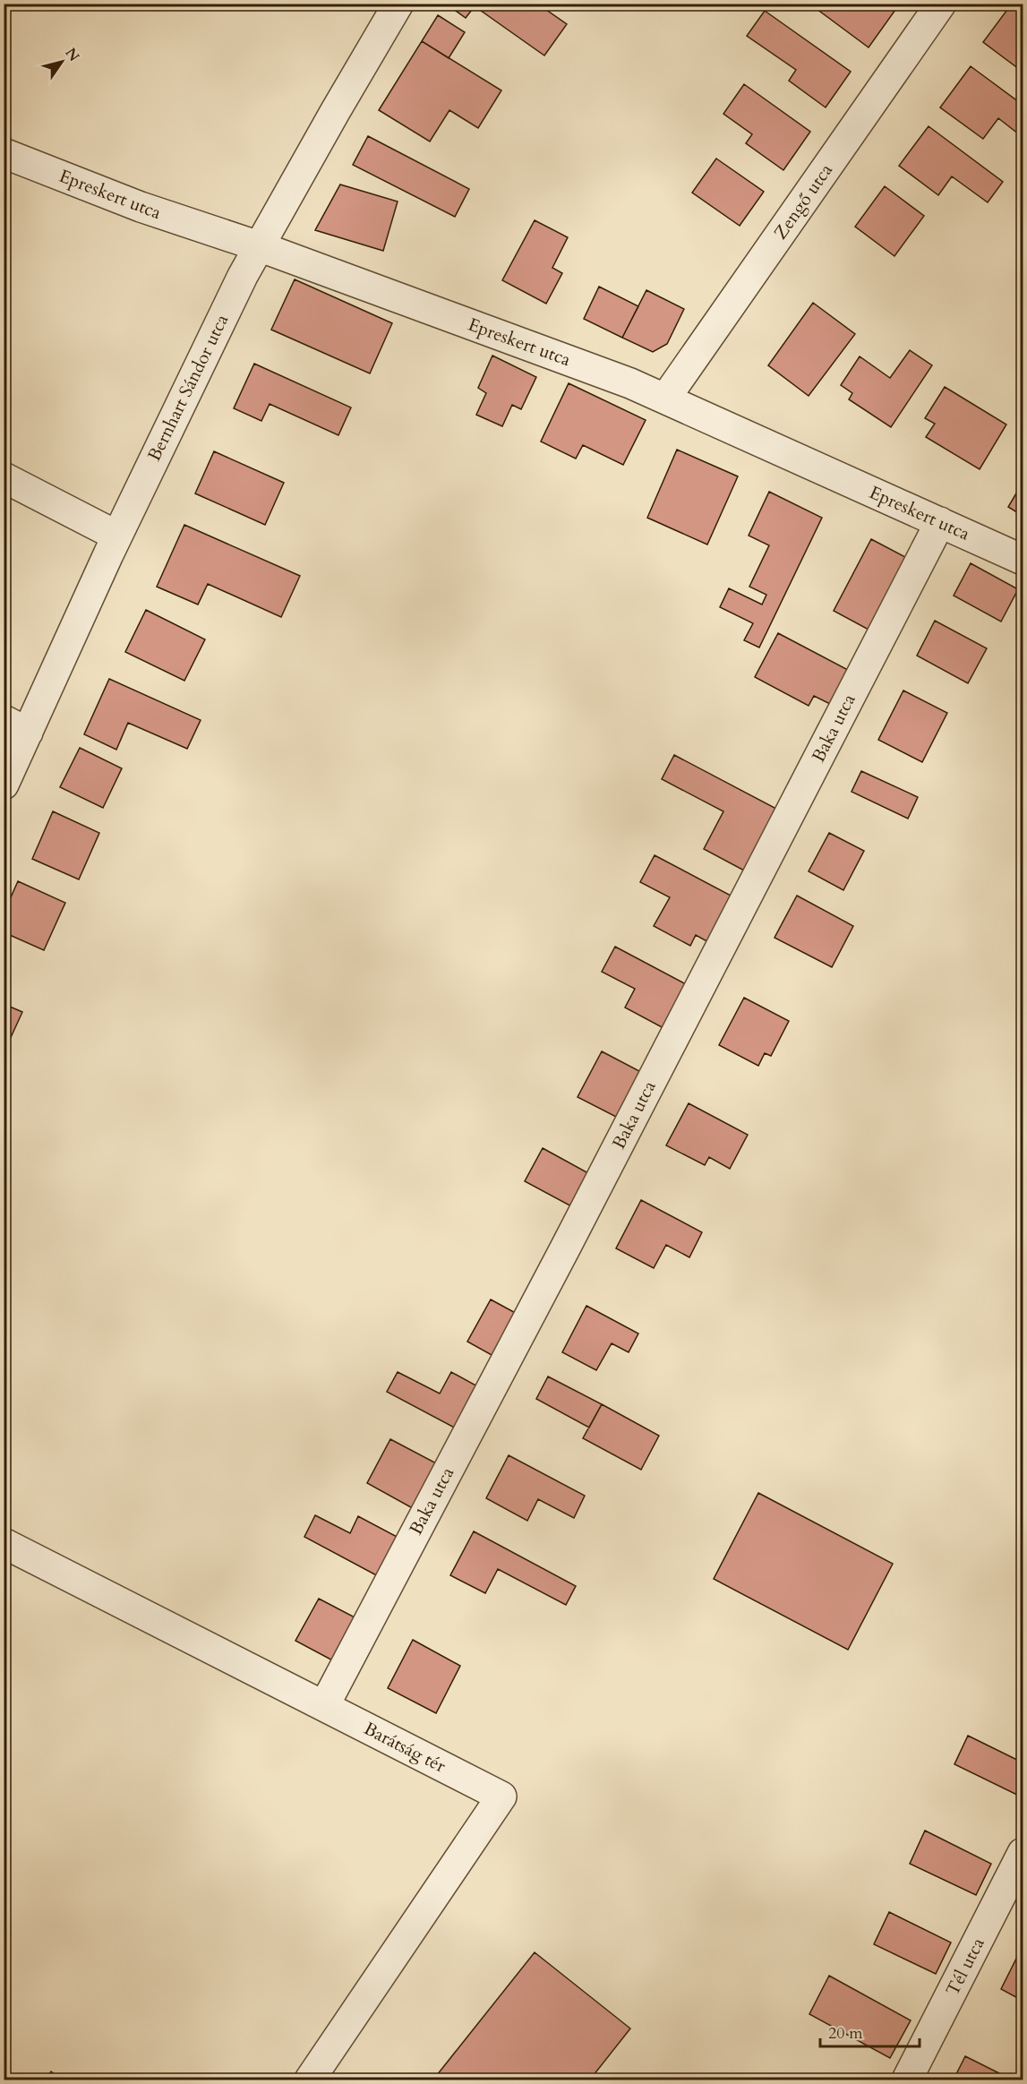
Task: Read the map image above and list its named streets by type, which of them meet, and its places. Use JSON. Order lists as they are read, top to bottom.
{
  "streets": {
    "street": [
      "Epreskert utca",
      "Zengő utca",
      "Bernhart Sándor utca",
      "Baka utca",
      "Barátság tér",
      "Tél utca"
    ]
  },
  "crossings": [
    ["Epreskert utca", "Zengő utca"],
    ["Epreskert utca", "Bernhart Sándor utca"],
    ["Epreskert utca", "Baka utca"],
    ["Baka utca", "Barátság tér"]
  ],
  "scale_bar": "20 m",
  "north": "top right"
}
